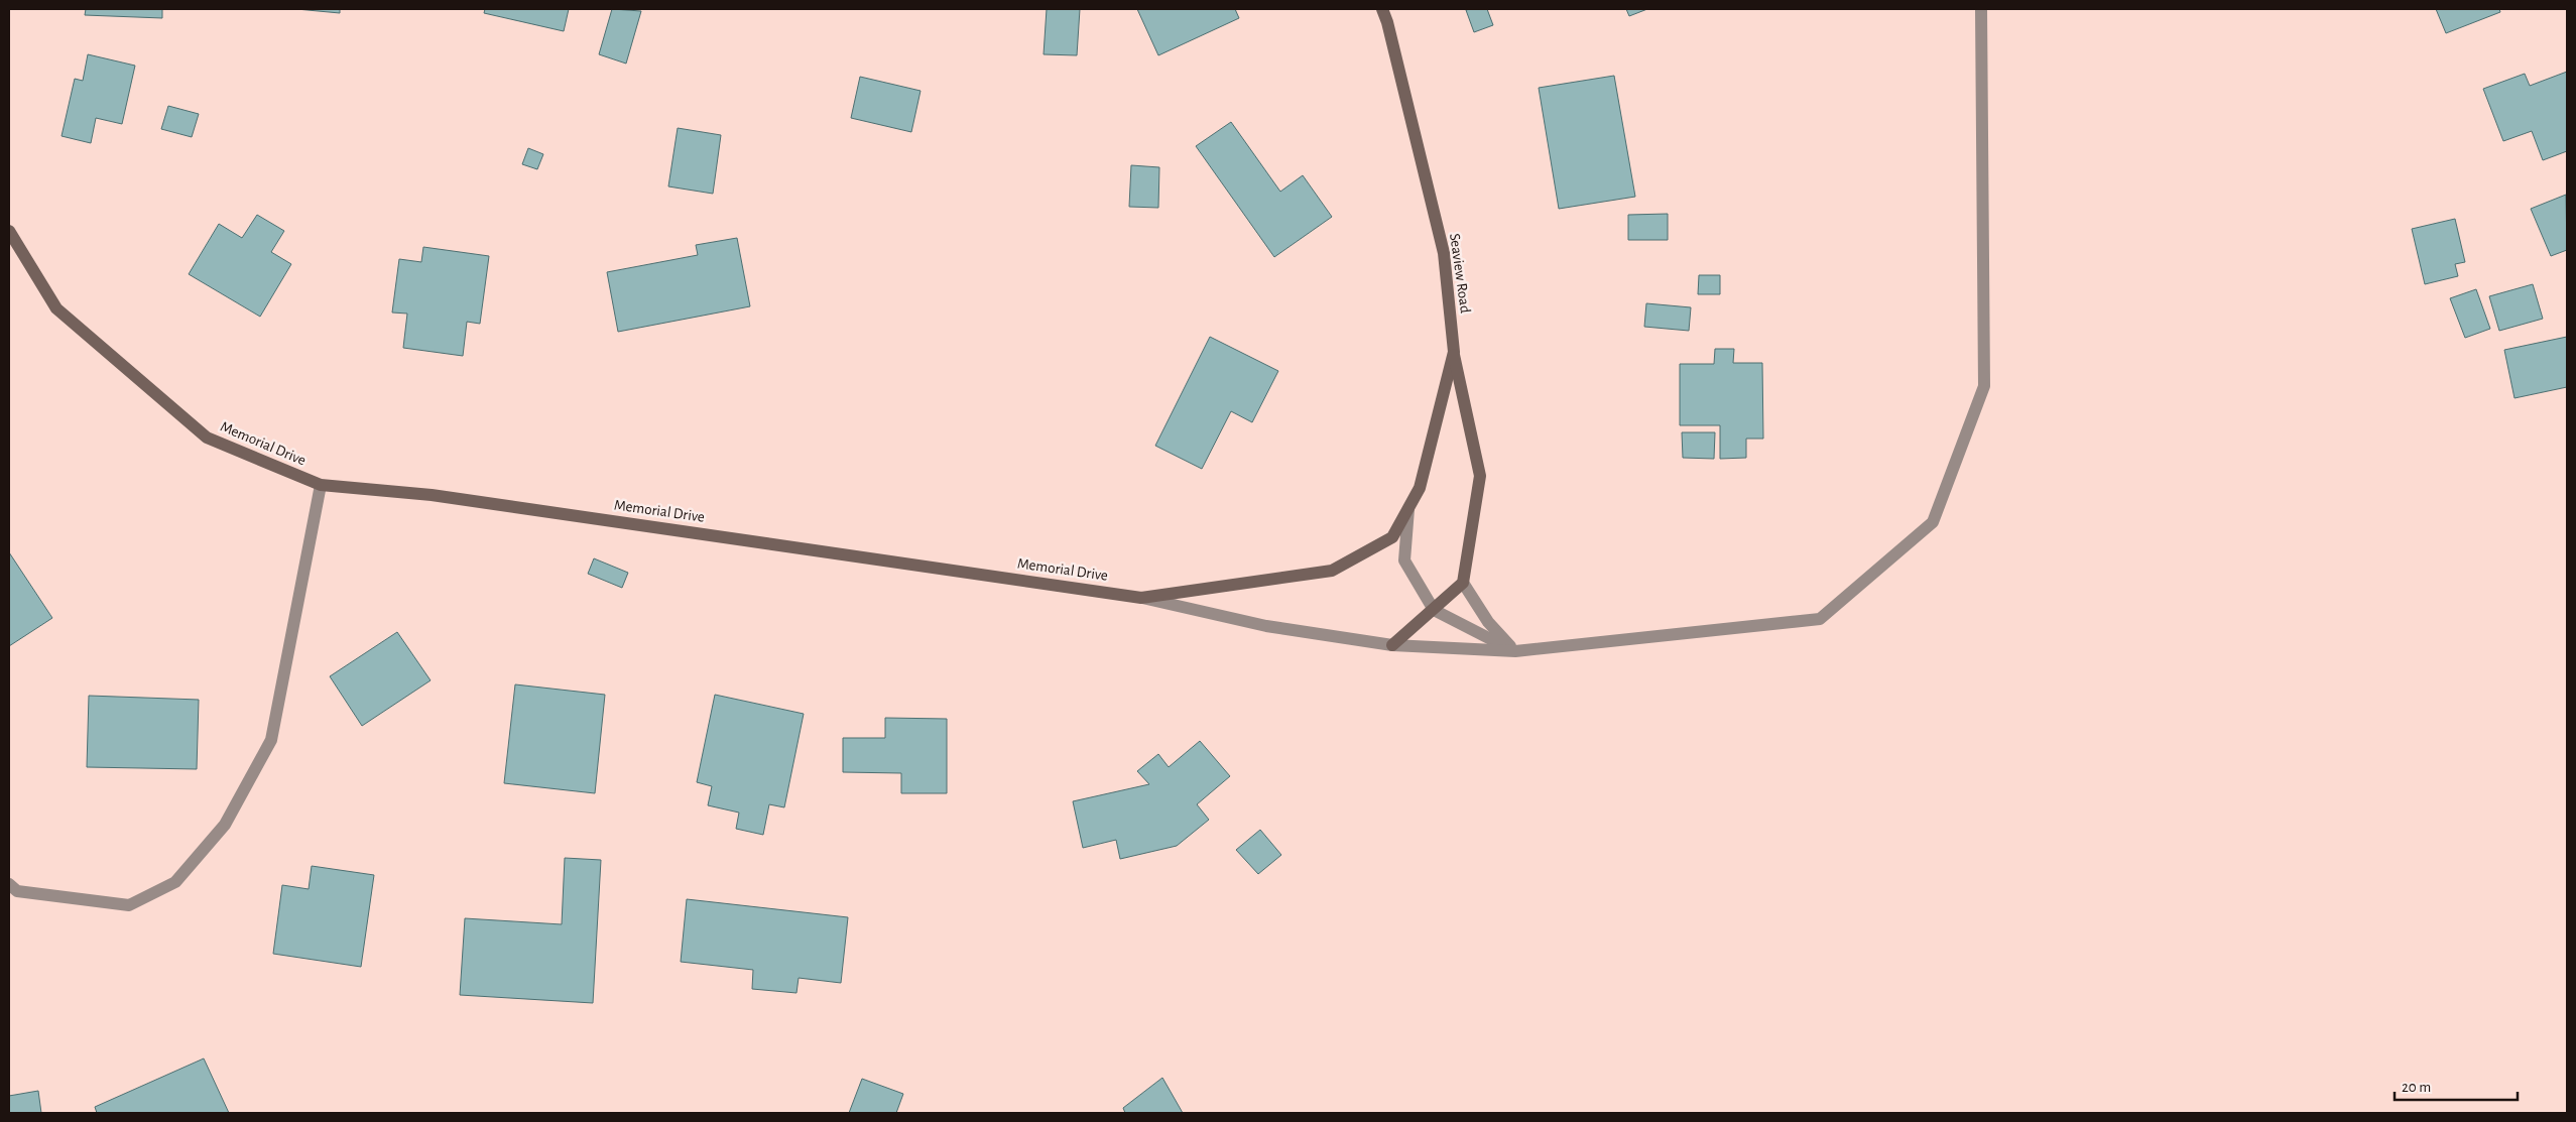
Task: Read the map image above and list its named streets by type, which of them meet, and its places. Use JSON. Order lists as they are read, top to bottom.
{
  "streets": {
    "street": ["Seaview Road", "Memorial Drive"]
  },
  "crossings": [
    ["Seaview Road", "Memorial Drive"]
  ],
  "scale_bar": "20 m"
}
